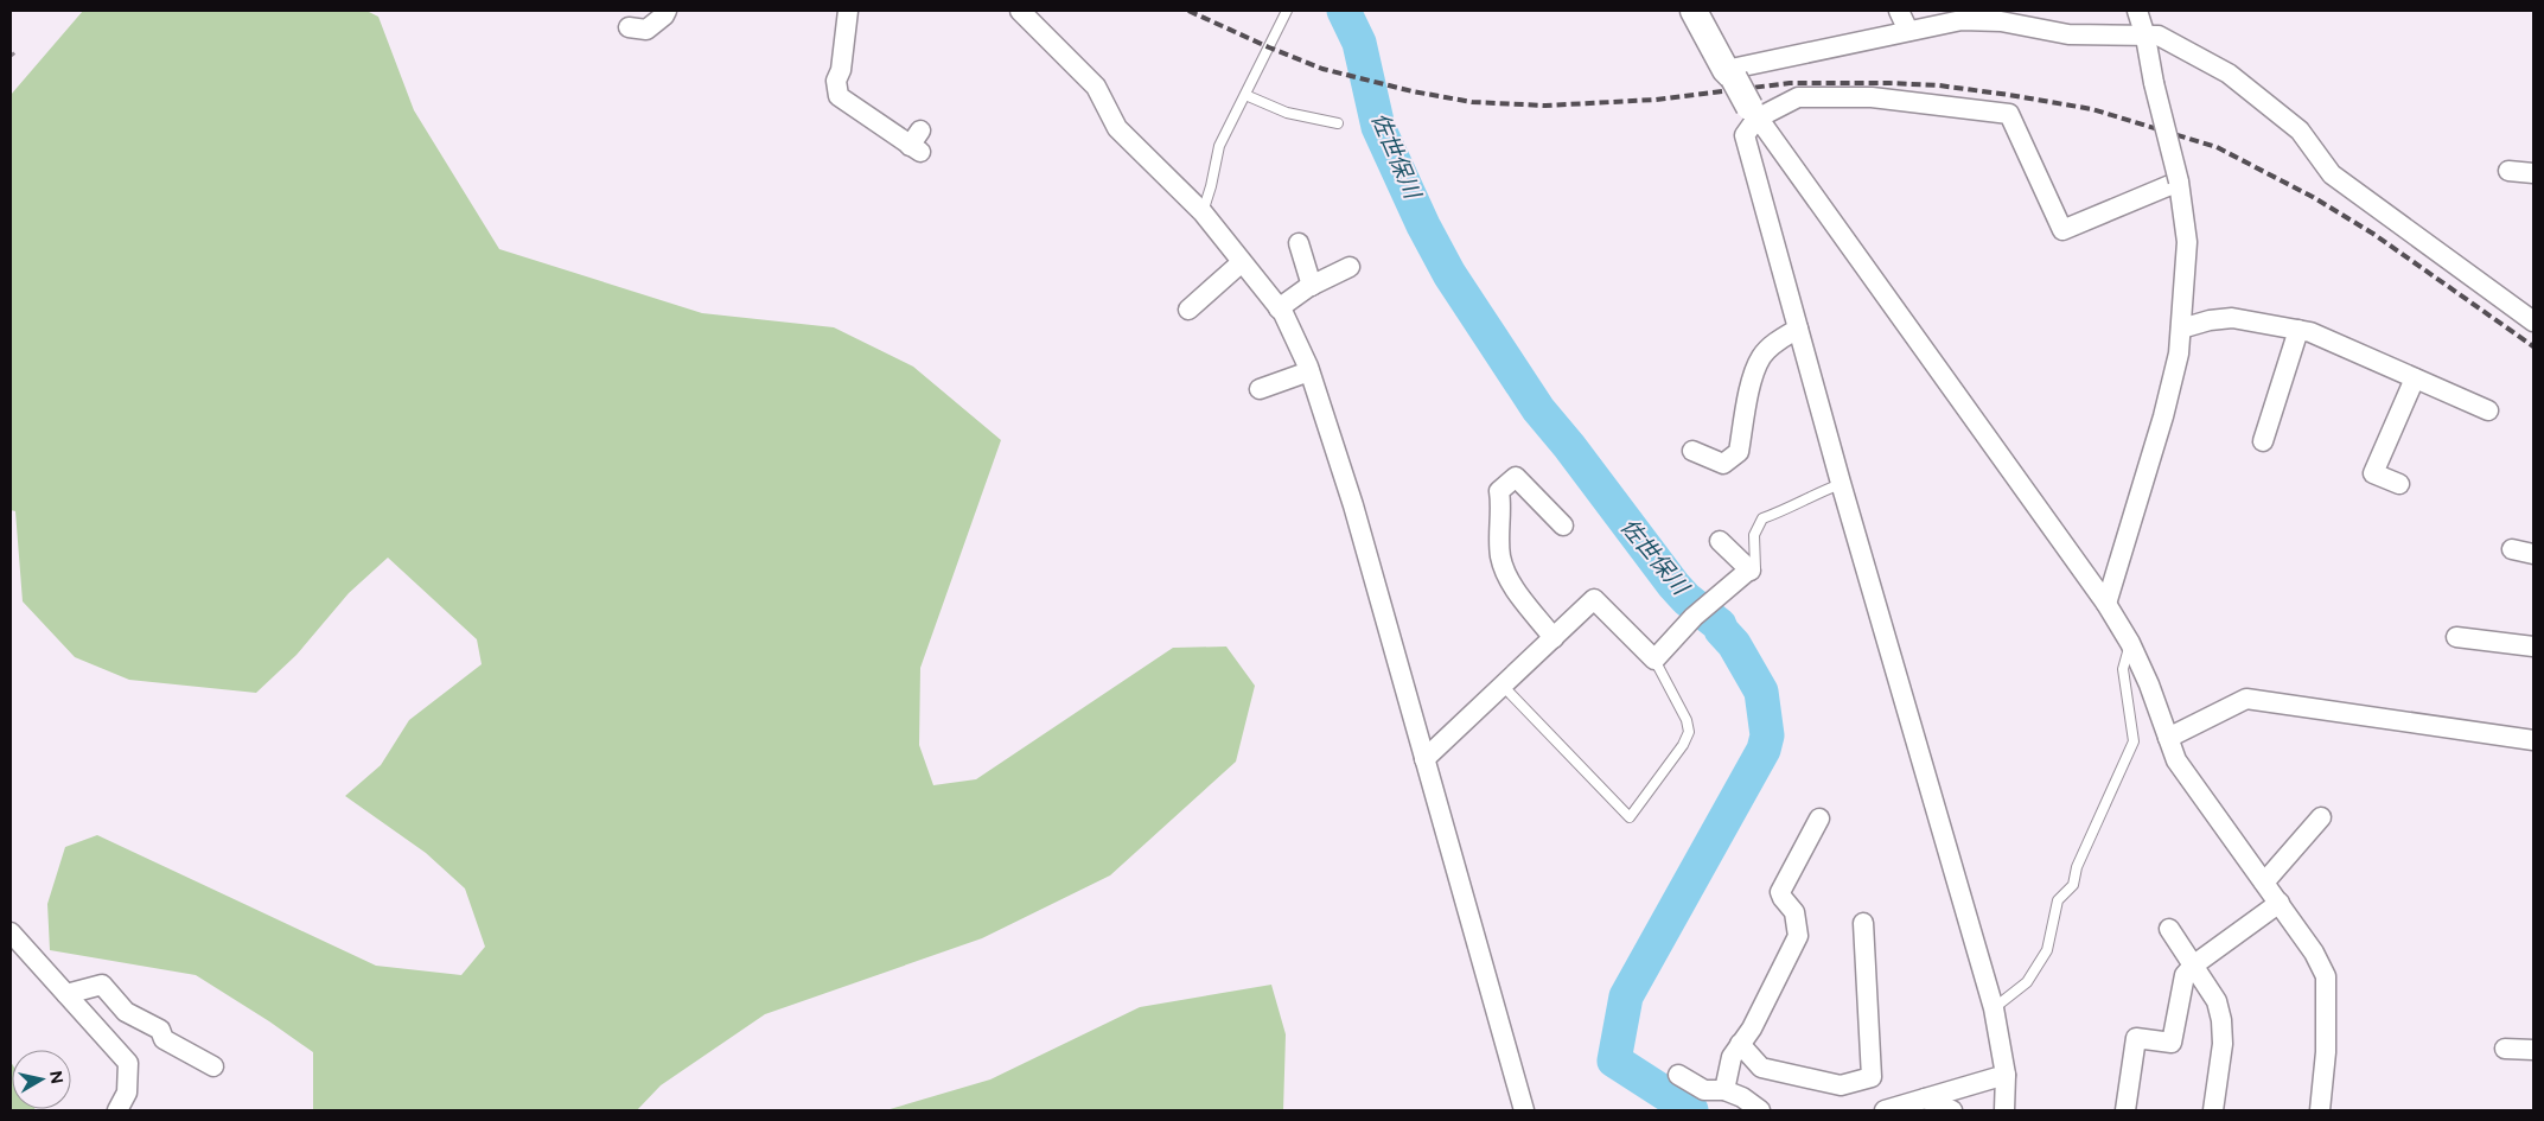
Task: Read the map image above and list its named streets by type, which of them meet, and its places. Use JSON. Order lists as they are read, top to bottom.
{
  "water": ["佐世保川"],
  "north": "right"
}
